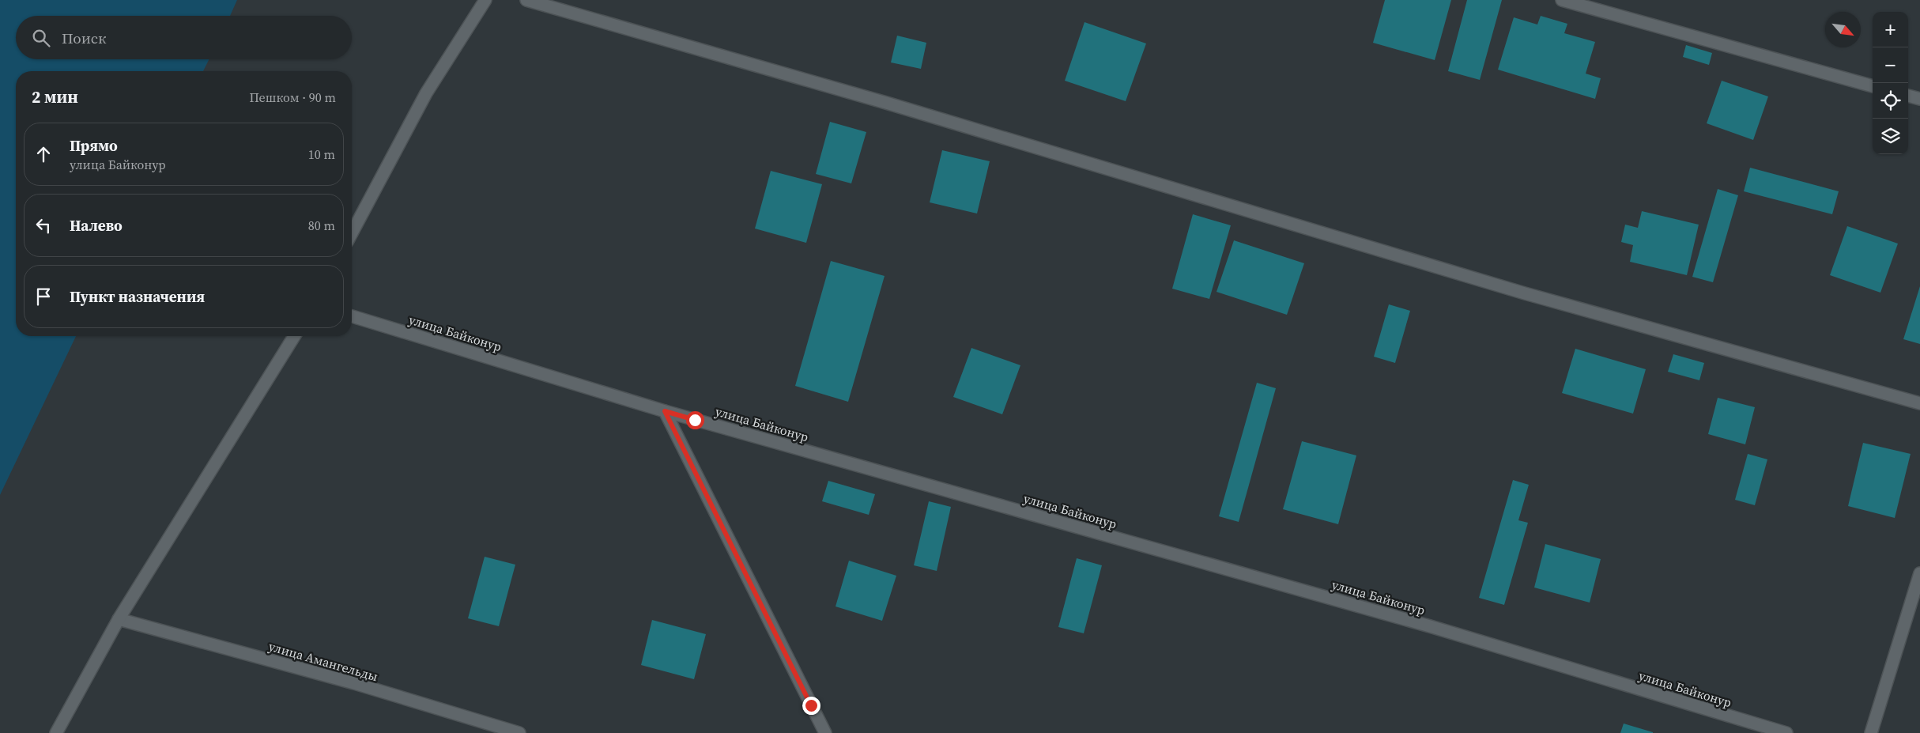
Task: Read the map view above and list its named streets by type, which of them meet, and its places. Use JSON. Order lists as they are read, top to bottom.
{
  "streets": {
    "street": ["улица Байконур", "улица Амангельды"]
  },
  "north": "bottom right",
  "page": {
    "map_buttons": ["+", "−"],
    "search": "Поиск",
    "heading": ["2 мин", "Пешком · 90 m"],
    "list": [
      ["Прямо", "улица Байконур", "10 m"],
      ["Налево", "80 m"],
      "Пункт назначения"
    ]
  }
}
